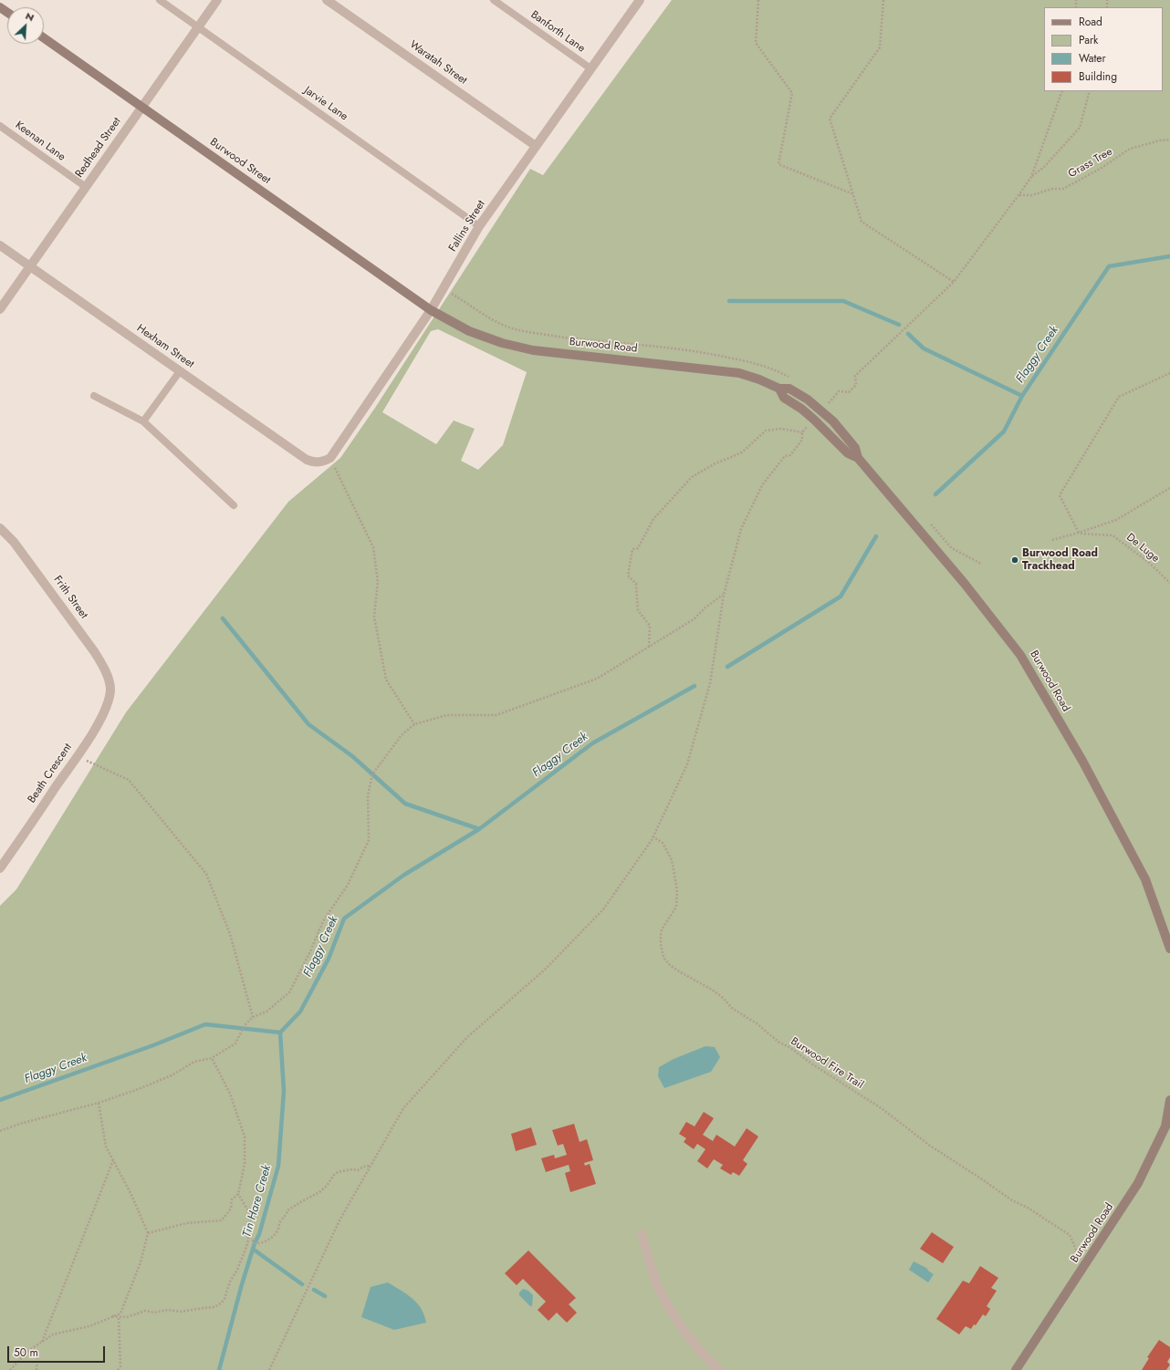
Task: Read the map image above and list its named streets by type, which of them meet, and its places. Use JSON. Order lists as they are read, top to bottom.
{
  "streets": {
    "main road": ["Burwood Street", "Burwood Road"],
    "street": [
      "Waratah Street",
      "Redhead Street",
      "Fallins Street",
      "Hexham Street",
      "Frith Street",
      "Beath Crescent"
    ],
    "lane": ["Banforth Lane", "Jarvie Lane", "Keenan Lane"],
    "path": ["Grass Tree", "De Luge", "Burwood Fire Trail"]
  },
  "crossings": [
    ["Banforth Lane", "Fallins Street"],
    ["Waratah Street", "Fallins Street"],
    ["Jarvie Lane", "Redhead Street"],
    ["Jarvie Lane", "Fallins Street"],
    ["Keenan Lane", "Redhead Street"],
    ["Redhead Street", "Burwood Street"],
    ["Redhead Street", "Hexham Street"],
    ["Burwood Street", "Fallins Street"],
    ["Burwood Street", "Burwood Road"],
    ["Fallins Street", "Burwood Road"],
    ["Fallins Street", "Hexham Street"],
    ["Burwood Road", "Burwood Fire Trail"],
    ["Frith Street", "Beath Crescent"]
  ],
  "water": ["Flaggy Creek", "Tin Hare Creek"],
  "places": ["Burwood Road Trackhead"],
  "legend": [
    "Road",
    "Park",
    "Water",
    "Building"
  ],
  "scale_bar": "50 m",
  "north": "top right"
}
